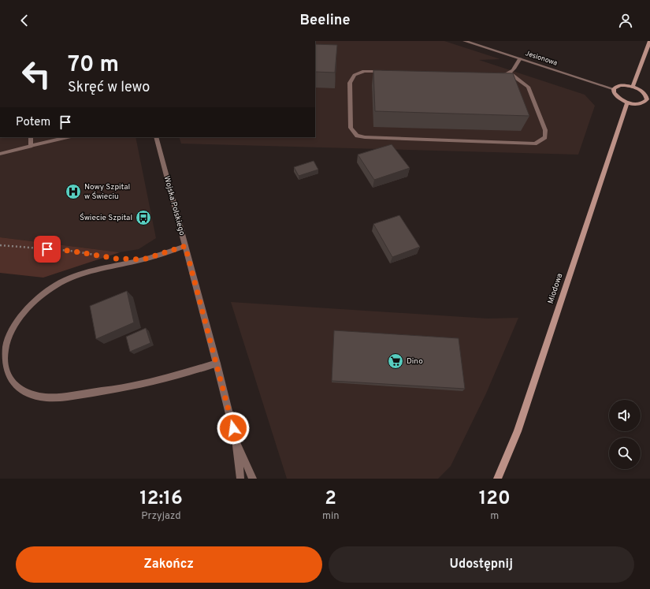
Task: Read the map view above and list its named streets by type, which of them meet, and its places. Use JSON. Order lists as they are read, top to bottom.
{
  "streets": {
    "main road": ["Miodowa"],
    "street": ["Jesionowa", "Wojska Polskiego"]
  },
  "places": {
    "hospital": ["Nowy Szpital w Świeciu"],
    "bus stop": ["Świecie Szpital"],
    "supermarket": ["Dino"]
  },
  "page": {
    "header": "Beeline",
    "turn": ["70 m", "Skręć w lewo"],
    "then": "Potem",
    "eta": [
      "12:16",
      "Przyjazd",
      "2",
      "min",
      "120",
      "m"
    ],
    "buttons": ["Zakończ", "Udostępnij"]
  }
}
